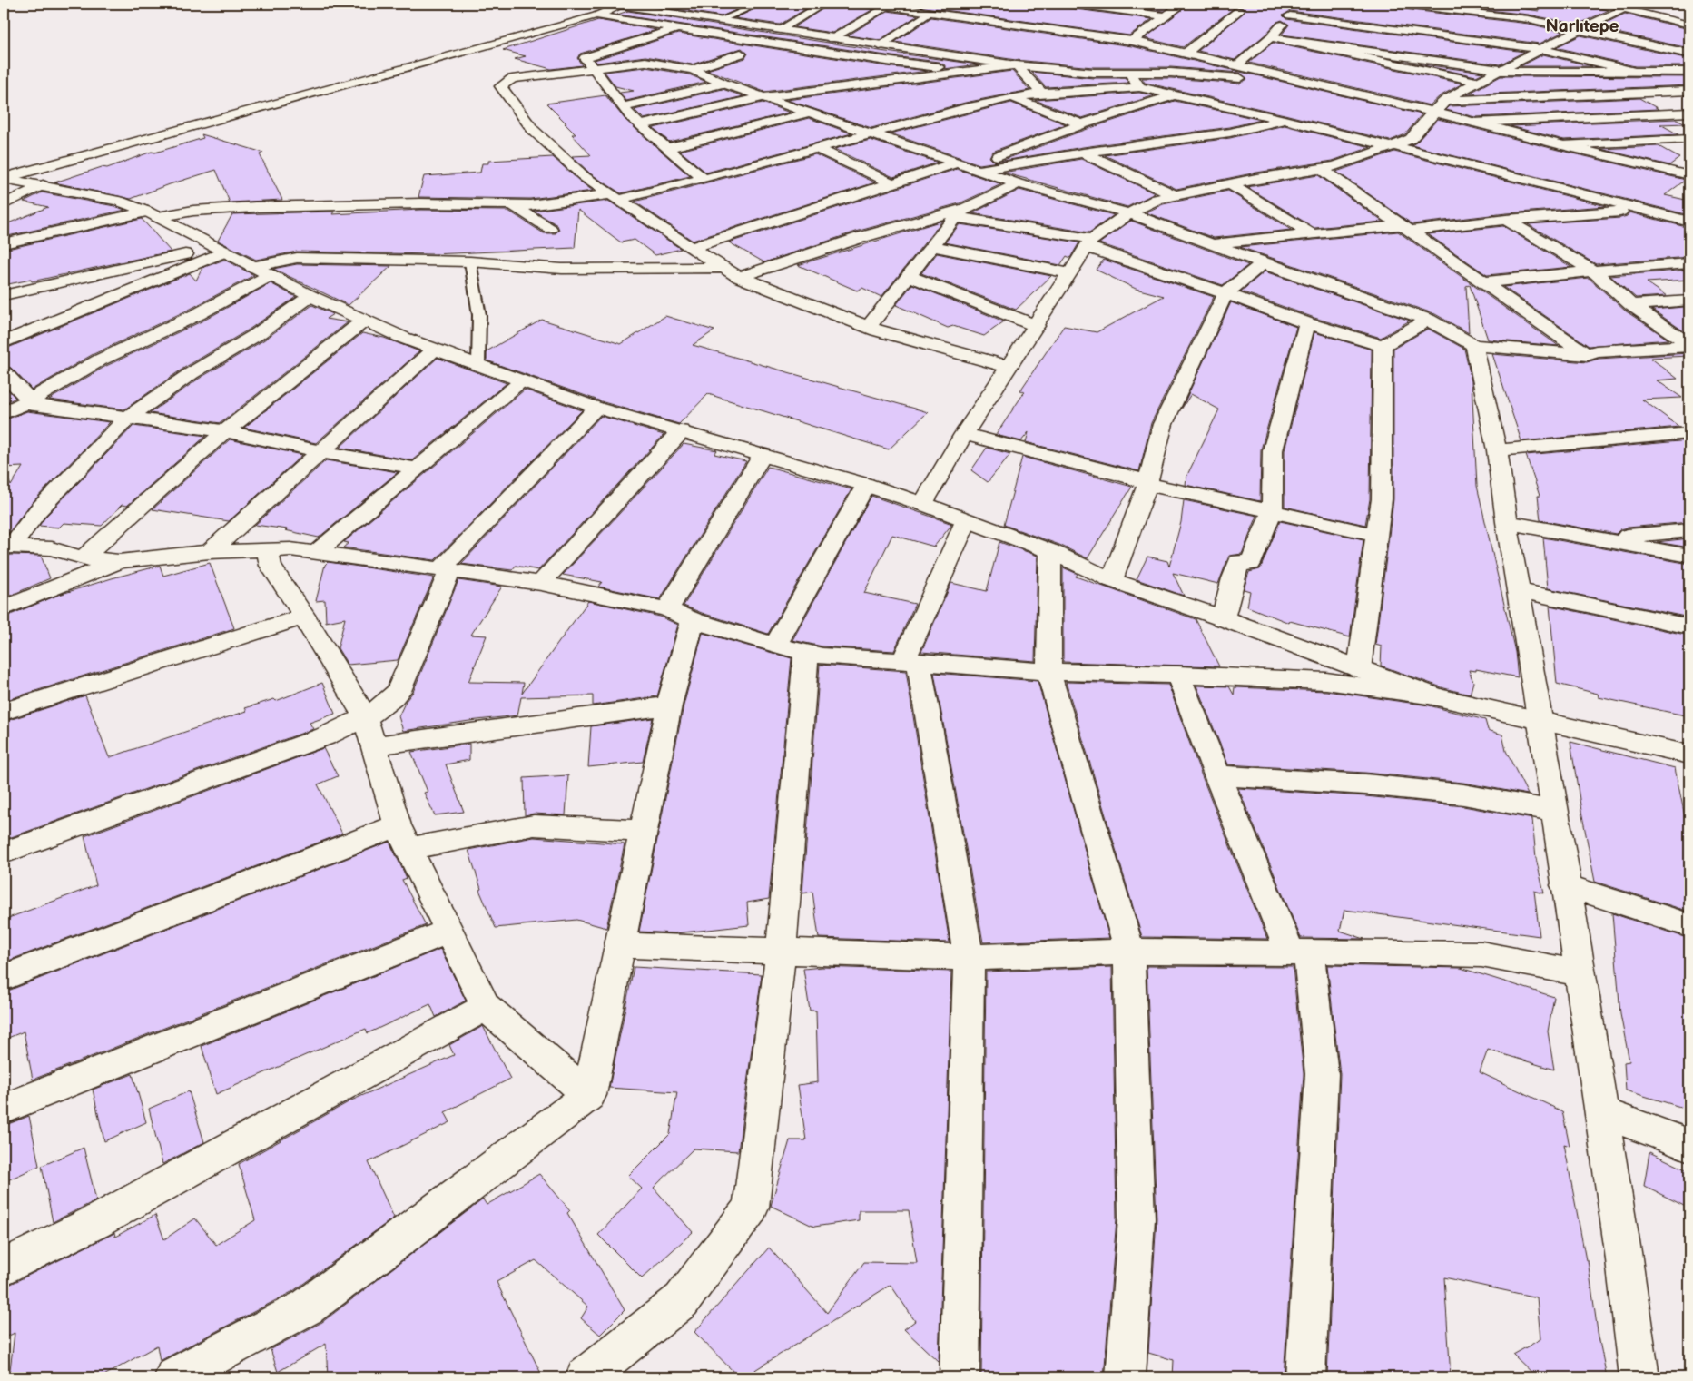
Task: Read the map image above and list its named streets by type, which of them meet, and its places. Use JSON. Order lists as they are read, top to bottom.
{
  "districts": ["Narlıtepe"]
}
